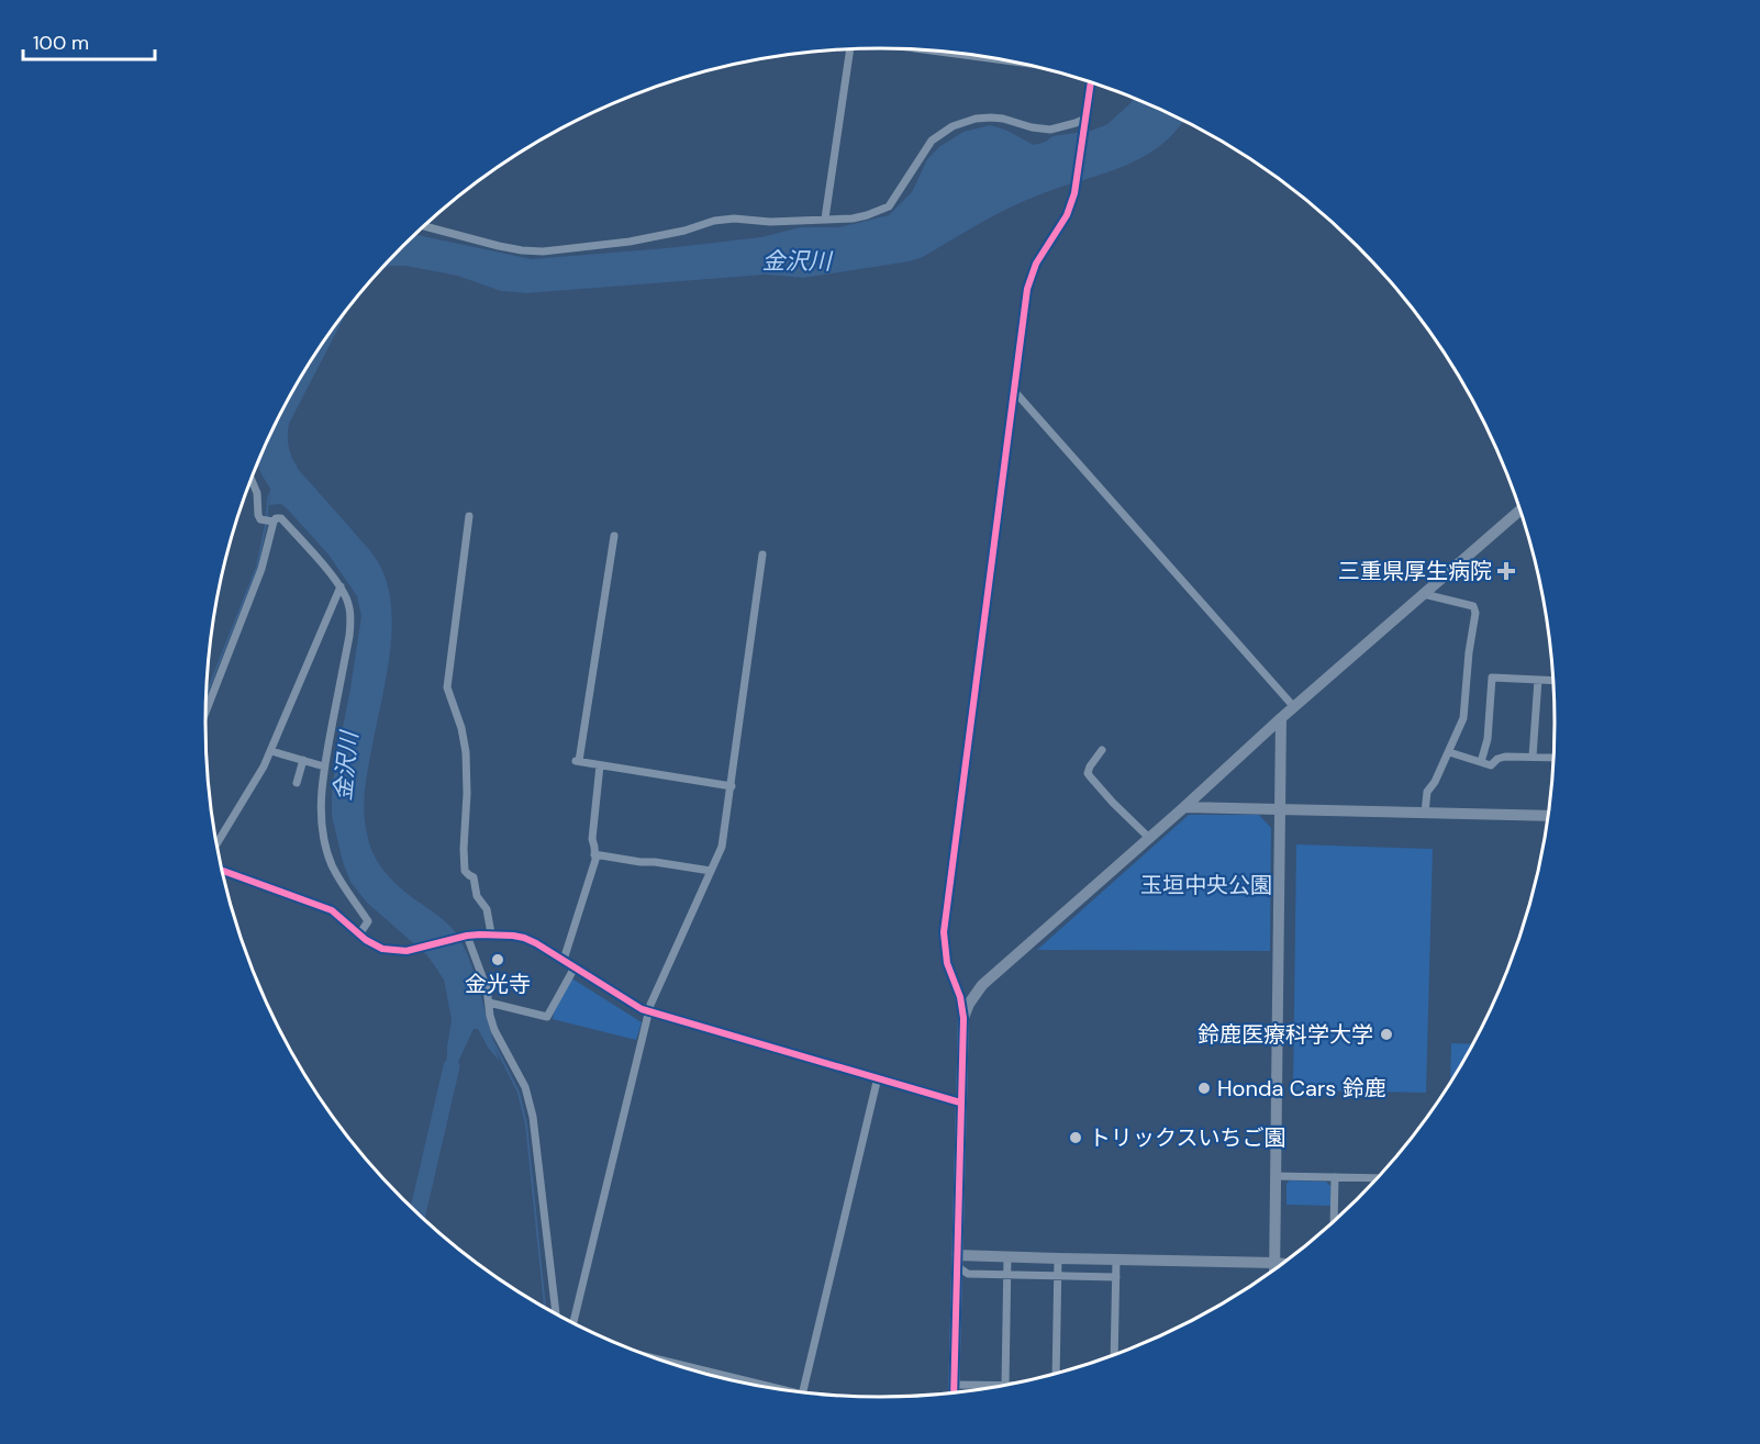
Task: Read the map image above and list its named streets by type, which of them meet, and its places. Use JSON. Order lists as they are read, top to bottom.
{
  "water": ["金沢川"],
  "parks": ["玉垣中央公園"],
  "places": {
    "health": ["三重県厚生病院"],
    "other": [
      "金光寺",
      "鈴鹿医療科学大学",
      "Honda Cars 鈴鹿",
      "トリックスいちご園"
    ]
  },
  "scale_bar": "100 m"
}
